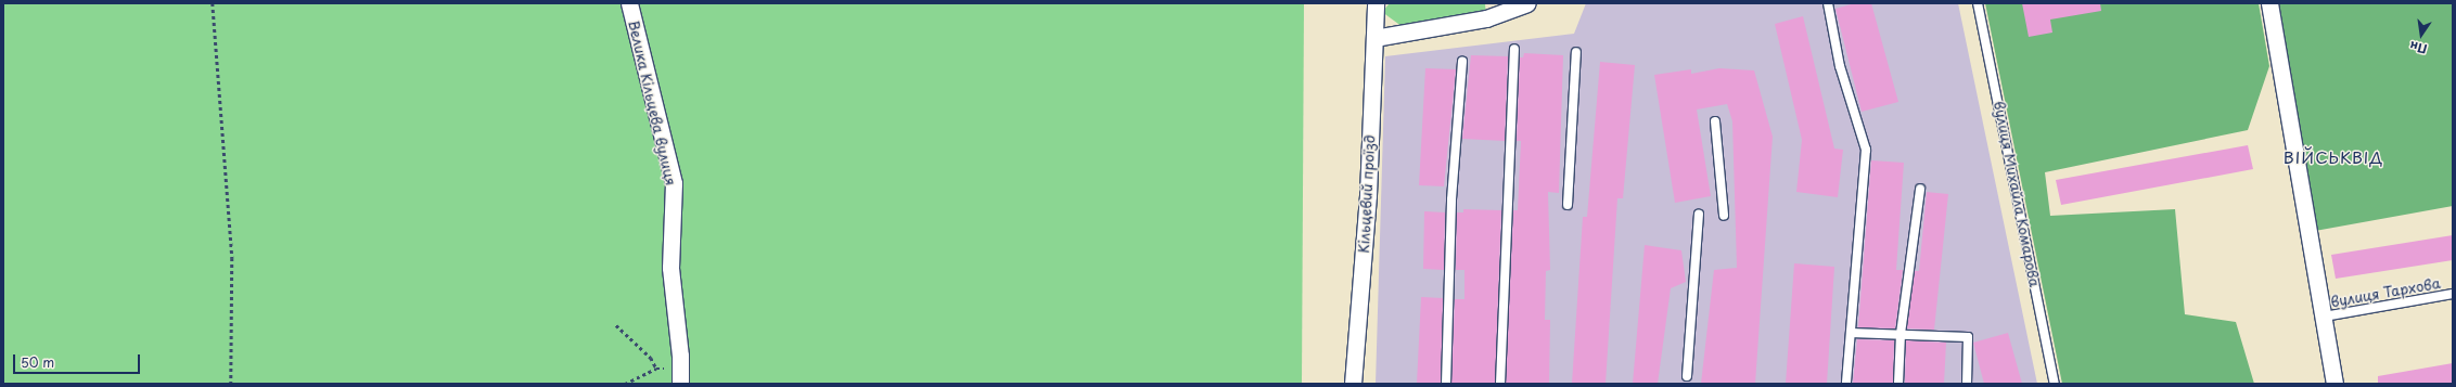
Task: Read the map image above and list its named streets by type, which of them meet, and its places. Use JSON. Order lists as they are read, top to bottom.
{
  "streets": {
    "street": ["Велика Кільцева вулиця", "Кільцевий проїзд"],
    "lane": ["вулиця Михайла Комарова", "вулиця Тархова"]
  },
  "districts": ["ВІЙСЬКВІД"],
  "scale_bar": "50 m",
  "north": "bottom"
}
